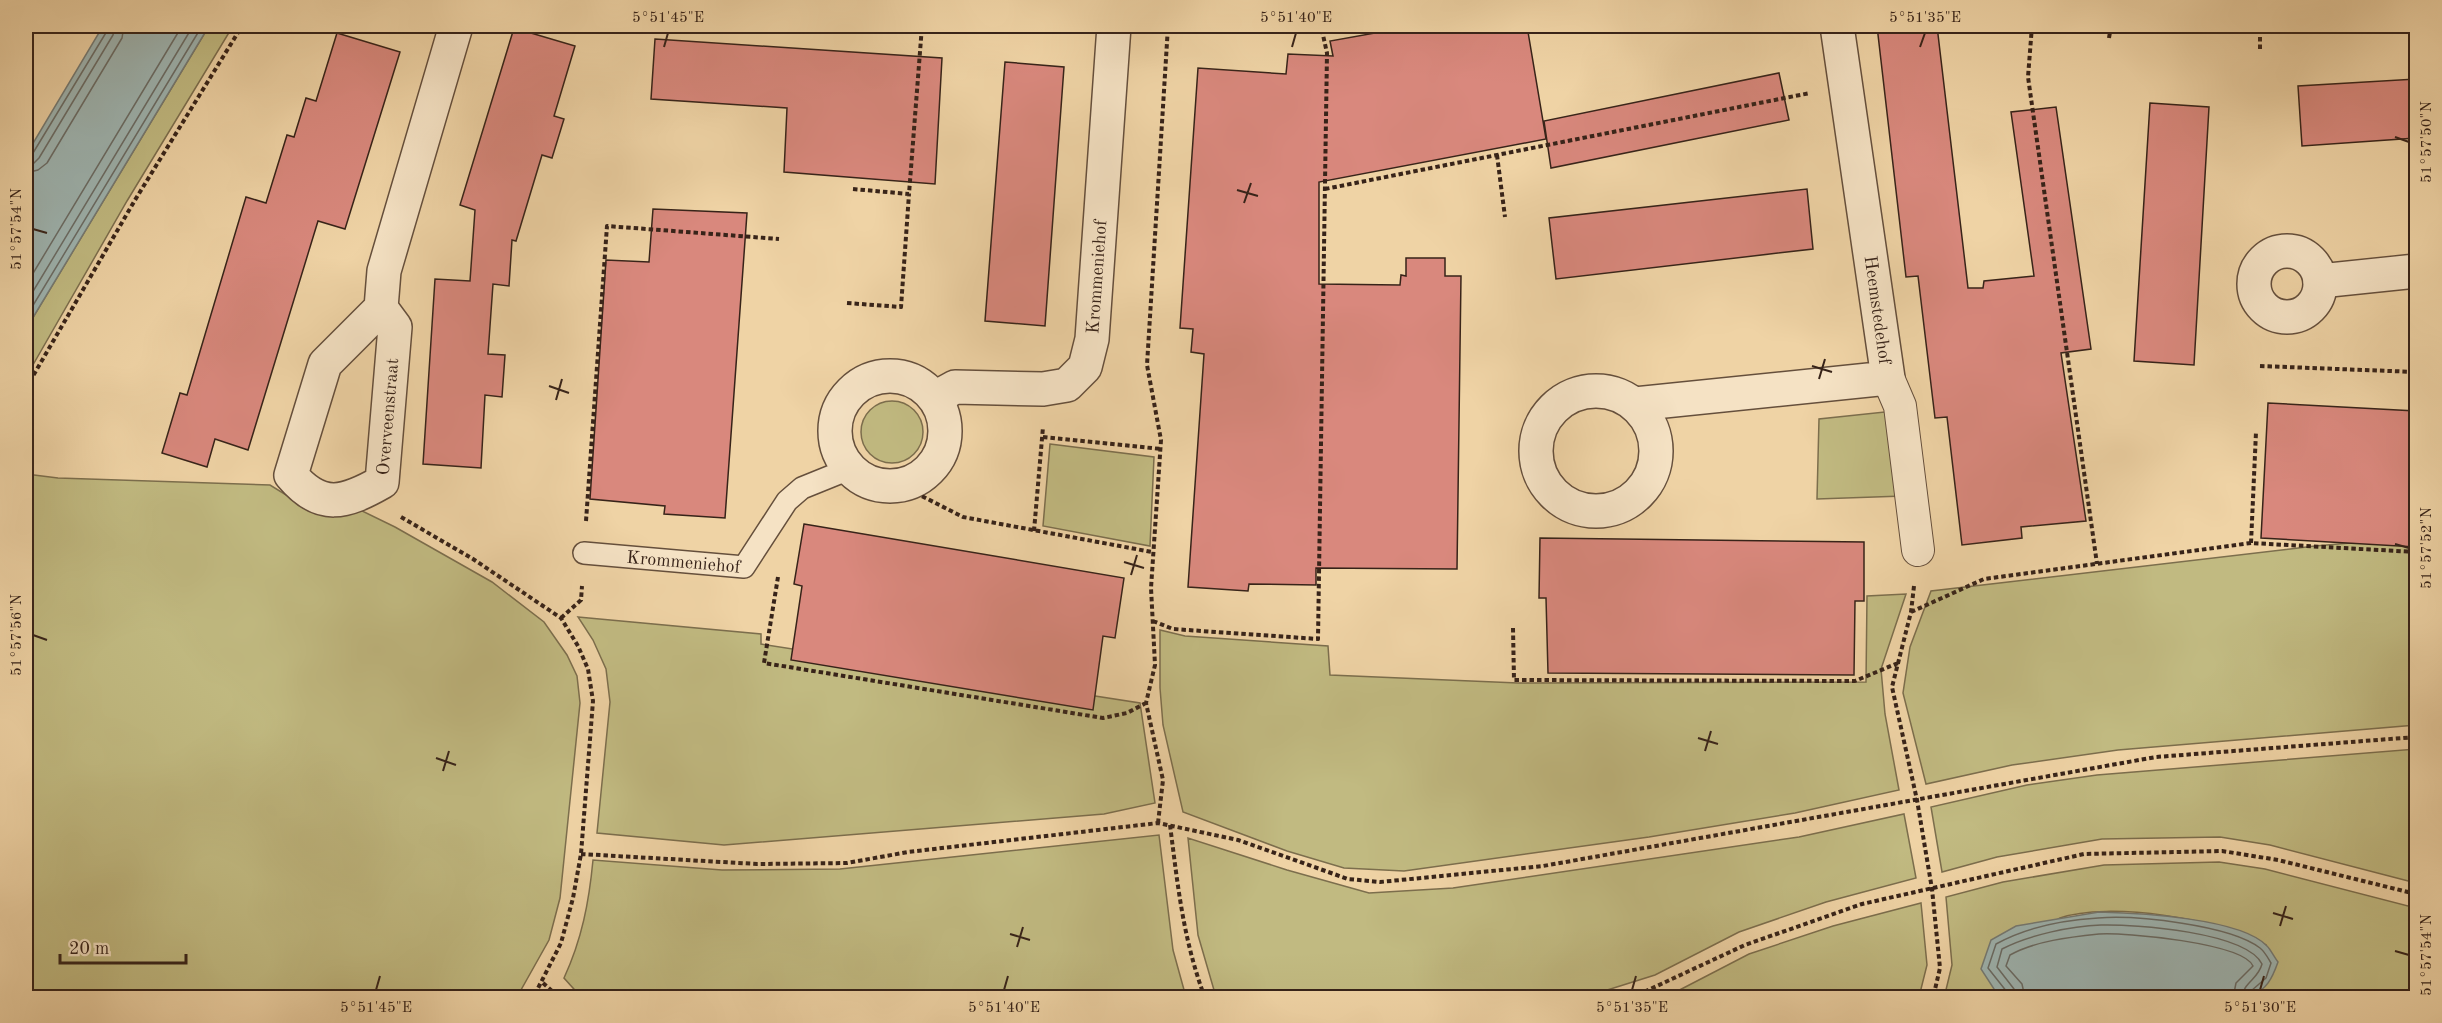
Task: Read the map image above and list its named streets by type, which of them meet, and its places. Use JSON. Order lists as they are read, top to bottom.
{
  "streets": {
    "street": ["Krommeniehof", "Heemstedehof", "Overveenstraat"]
  },
  "scale_bar": "20 m",
  "coordinates": [
    "5°51'45\"E",
    "5°51'40\"E",
    "5°51'35\"E",
    "51°57'50\"N",
    "51°57'54\"N",
    "51°57'52\"N",
    "51°57'56\"N",
    "5°51'30\"E"
  ]
}
